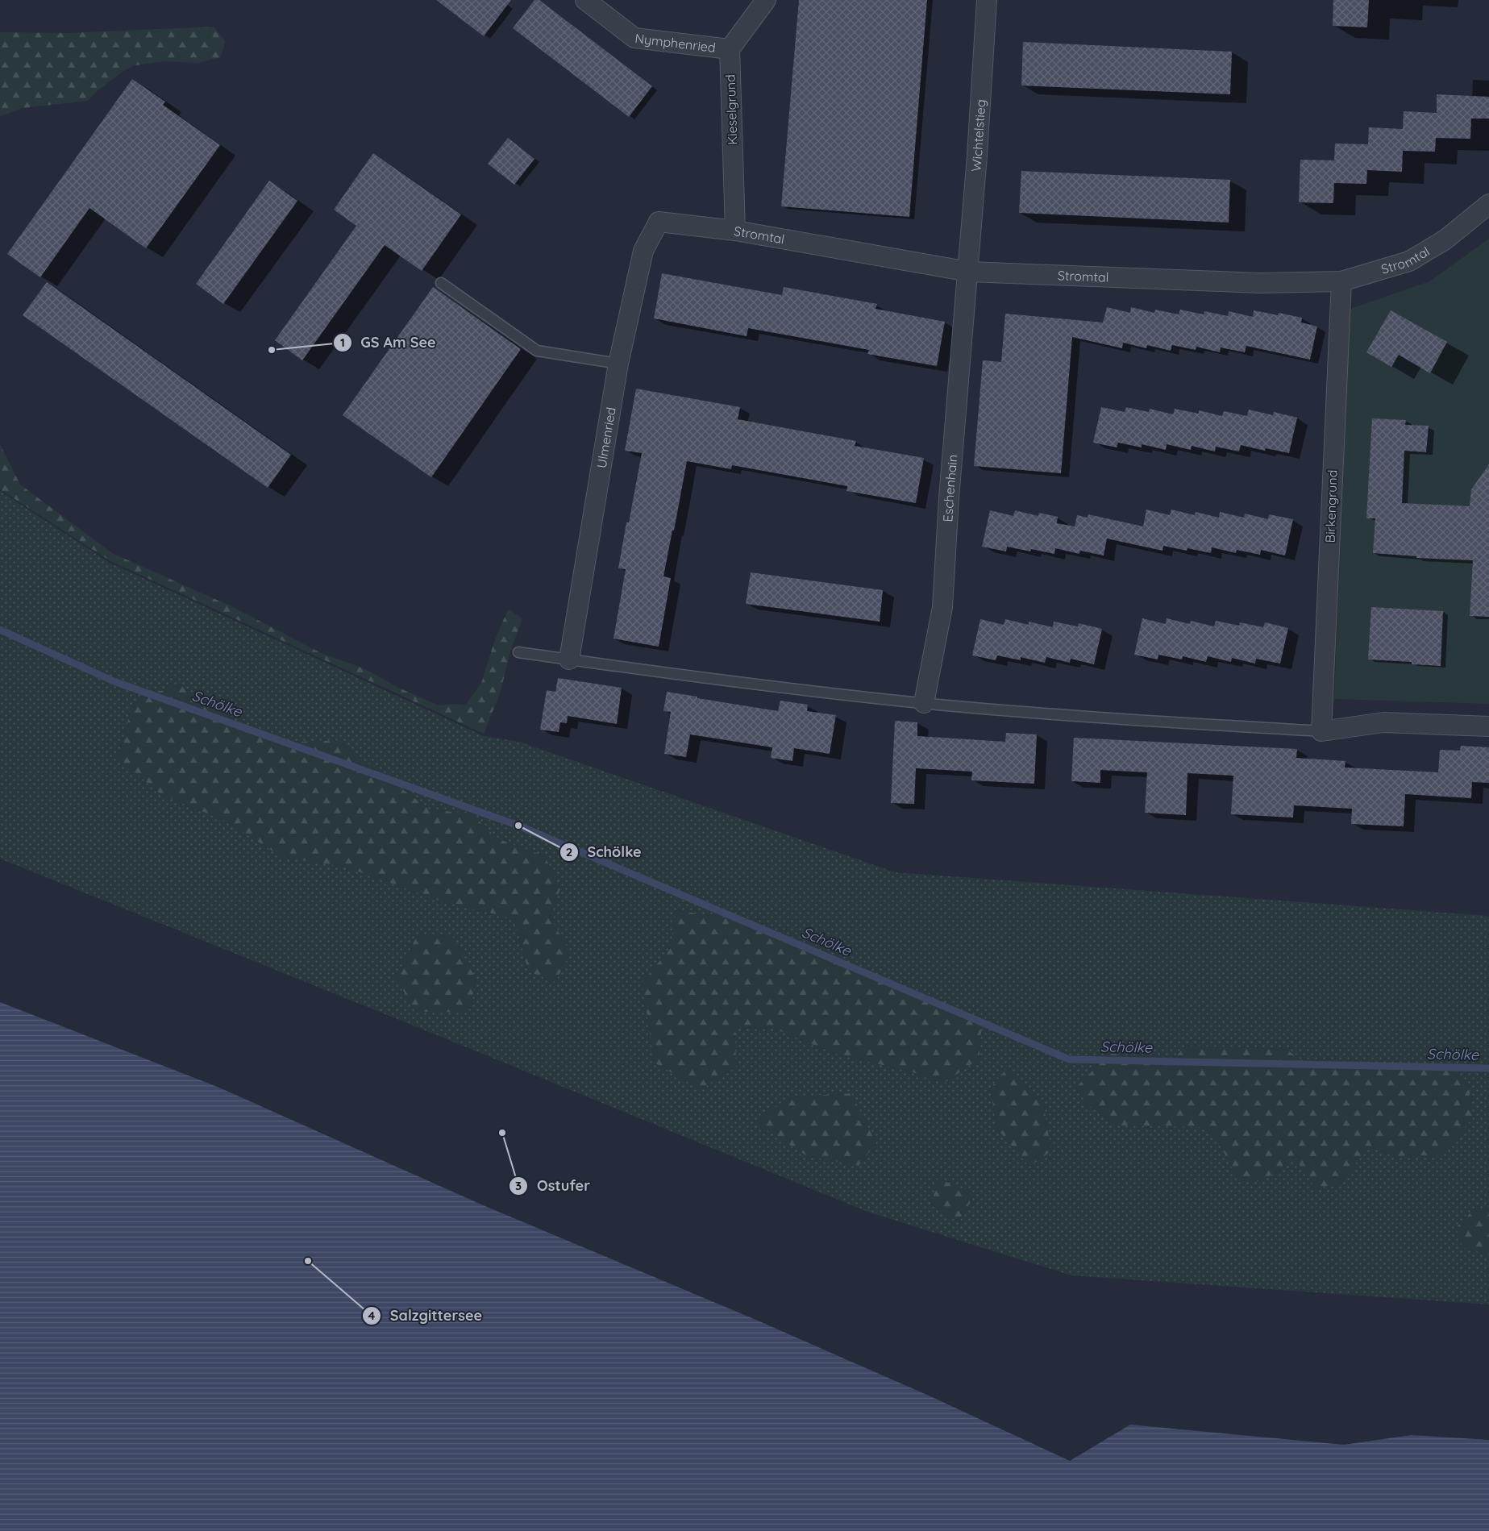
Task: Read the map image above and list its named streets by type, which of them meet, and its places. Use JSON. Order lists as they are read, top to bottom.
{
  "streets": {
    "street": [
      "Nymphenried",
      "Kieselgrund",
      "Wichtelstieg",
      "Stromtal",
      "Ulmenried",
      "Eschenhain",
      "Birkengrund"
    ]
  },
  "crossings": [
    ["Nymphenried", "Kieselgrund"],
    ["Kieselgrund", "Stromtal"],
    ["Wichtelstieg", "Stromtal"],
    ["Wichtelstieg", "Eschenhain"],
    ["Stromtal", "Ulmenried"],
    ["Stromtal", "Eschenhain"],
    ["Stromtal", "Birkengrund"]
  ],
  "water": ["Schölke"],
  "places": [
    "GS Am See",
    "Schölke",
    "Ostufer",
    "Salzgittersee"
  ]
}
